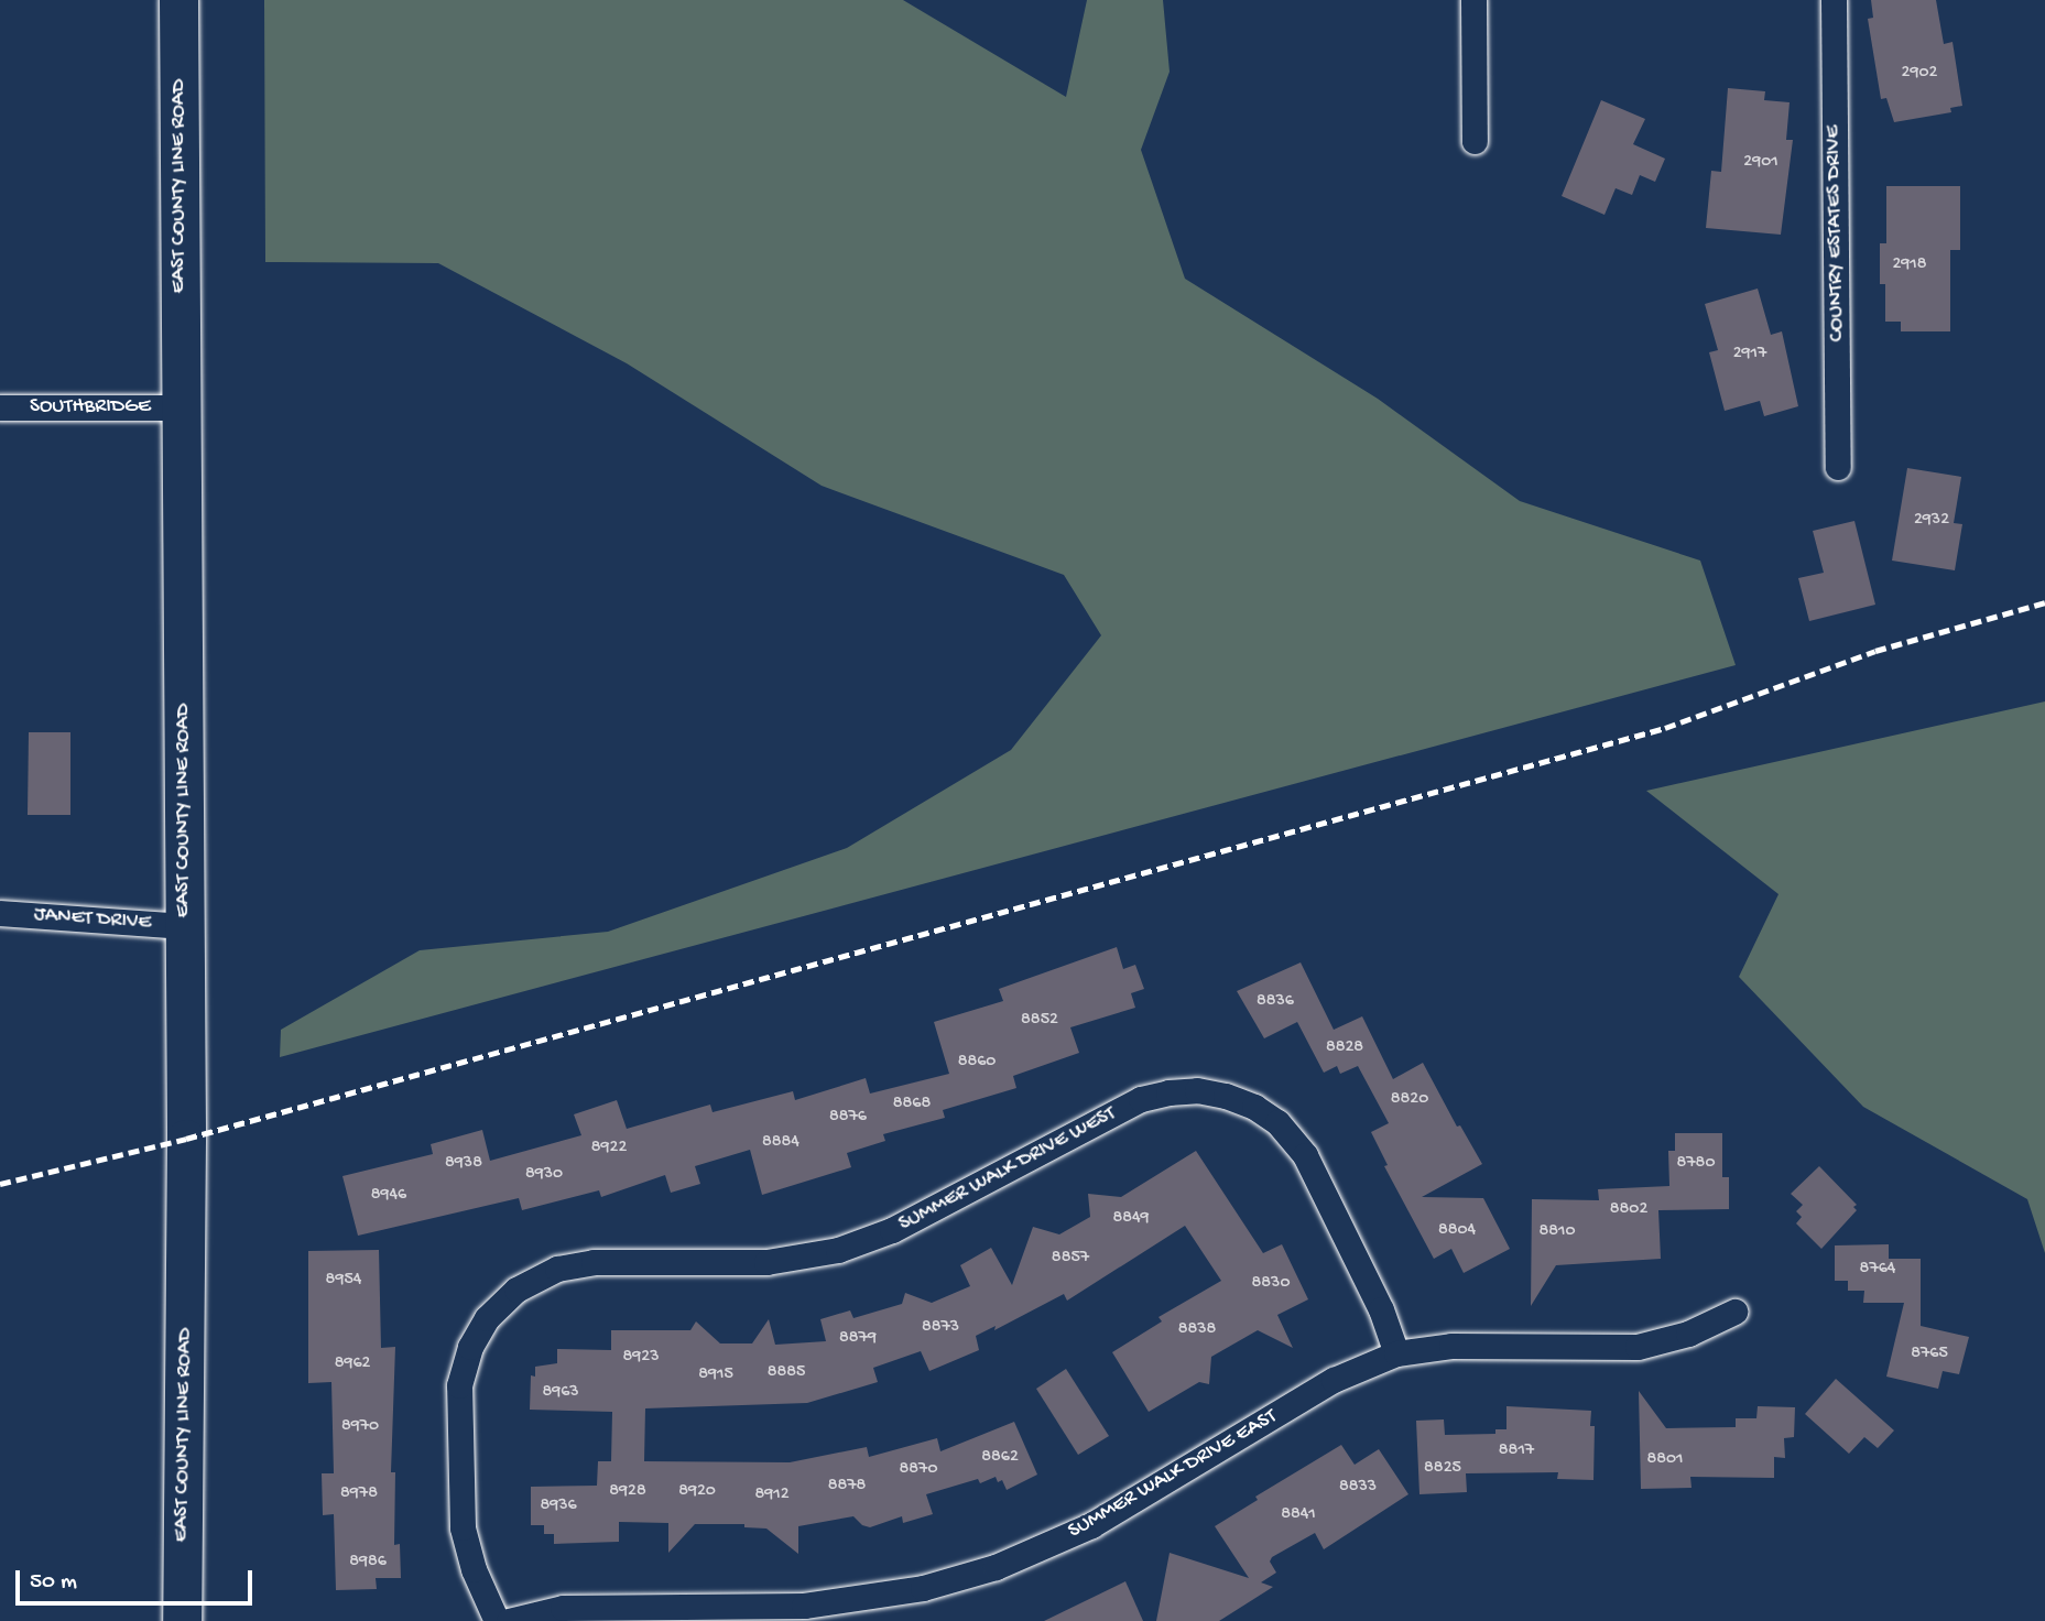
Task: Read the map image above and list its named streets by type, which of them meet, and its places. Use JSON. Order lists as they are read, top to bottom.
{
  "streets": {
    "main road": ["EAST COUNTY LINE ROAD"],
    "street": [
      "COUNTRY ESTATES DRIVE",
      "SOUTHBRIDGE",
      "JANET DRIVE",
      "SUMMER WALK DRIVE WEST",
      "SUMMER WALK DRIVE EAST"
    ]
  },
  "crossings": [
    ["EAST COUNTY LINE ROAD", "SOUTHBRIDGE"],
    ["EAST COUNTY LINE ROAD", "JANET DRIVE"],
    ["SUMMER WALK DRIVE WEST", "SUMMER WALK DRIVE EAST"]
  ],
  "house_numbers": [
    "2902",
    "2901",
    "2918",
    "2917",
    "2932",
    "8836",
    "8852",
    "8828",
    "8860",
    "8820",
    "8868",
    "8876",
    "8884",
    "8922",
    "8938",
    "8780",
    "8930",
    "8946",
    "8802",
    "8849",
    "8804",
    "8810",
    "8857",
    "8764",
    "8954",
    "8830",
    "8873",
    "8838",
    "8879",
    "8765",
    "8923",
    "8962",
    "8885",
    "8915",
    "8963",
    "8970",
    "8817",
    "8862",
    "8801",
    "8825",
    "8870",
    "8878",
    "8833",
    "8928",
    "8920",
    "8978",
    "8912",
    "8936",
    "8841",
    "8986"
  ],
  "scale_bar": "50 m"
}
